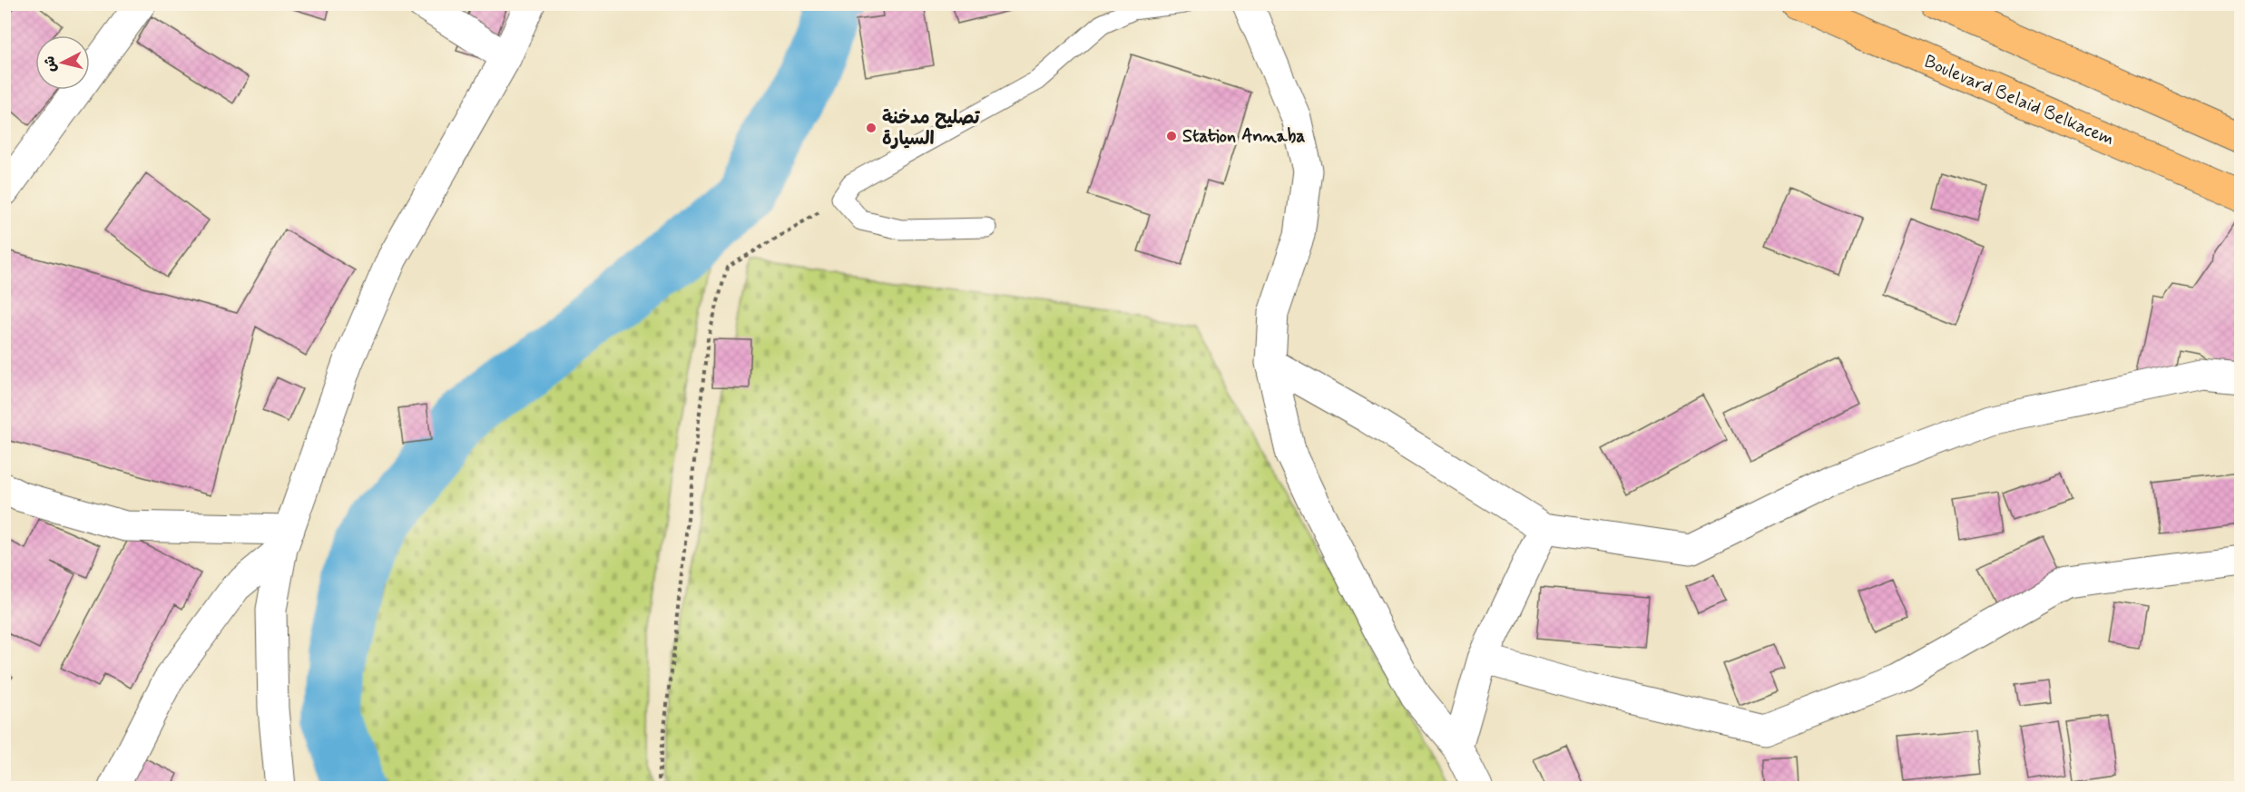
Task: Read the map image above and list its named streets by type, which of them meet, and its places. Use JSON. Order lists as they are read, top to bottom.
{
  "streets": {
    "main road": ["Boulevard Belaid Belkacem"]
  },
  "places": ["تصليح مدخنة السيارة", "Station Annaba"],
  "north": "left"
}
